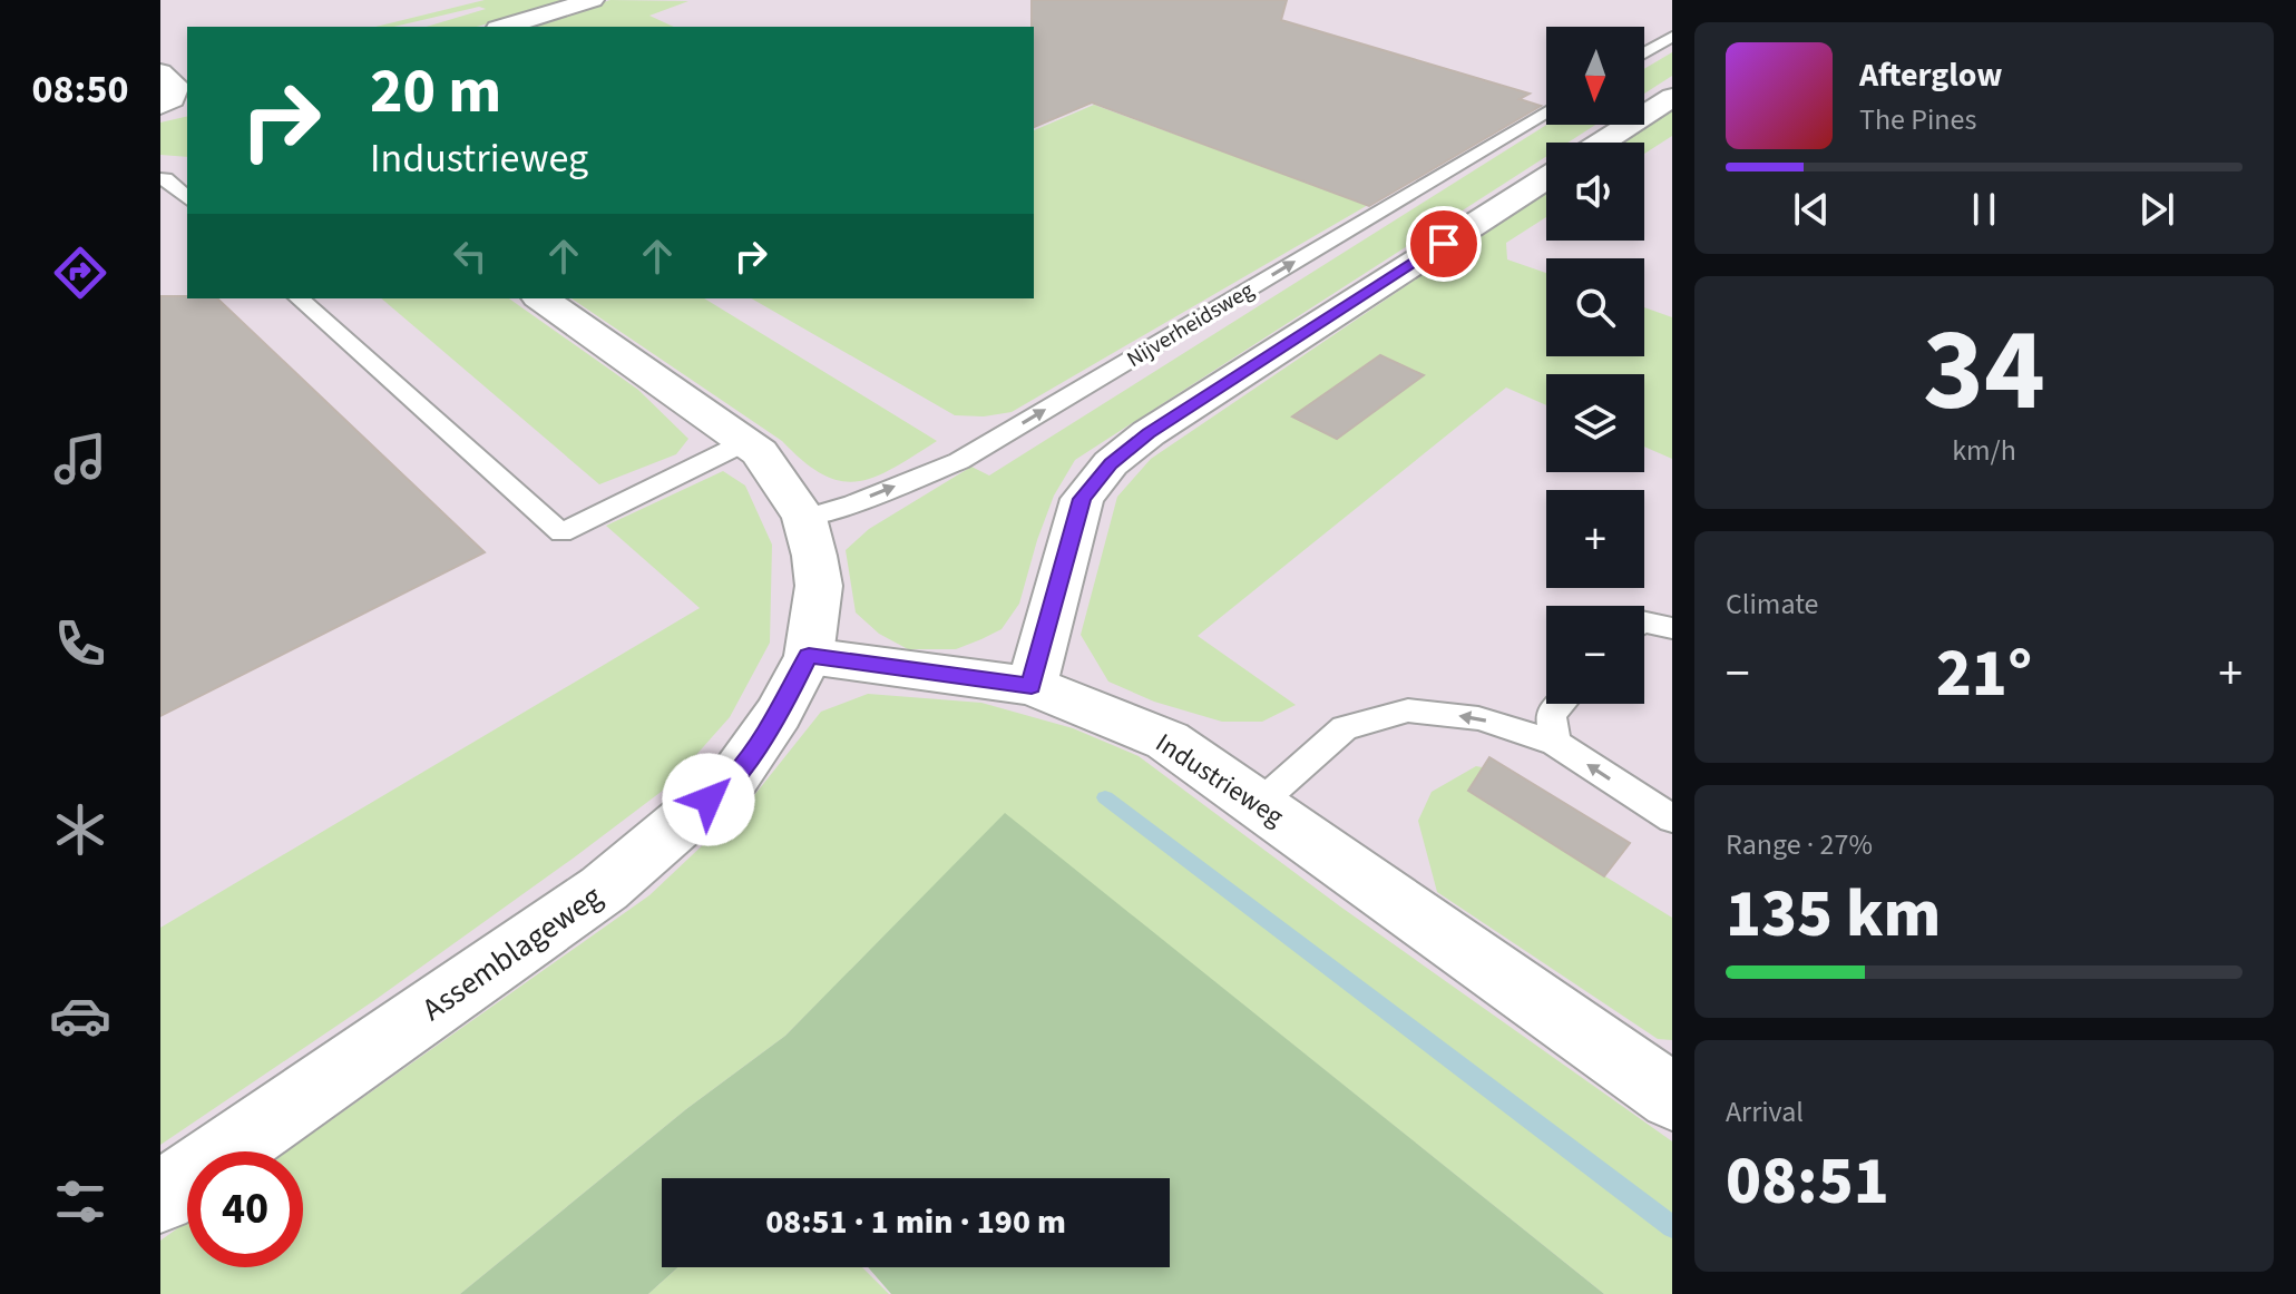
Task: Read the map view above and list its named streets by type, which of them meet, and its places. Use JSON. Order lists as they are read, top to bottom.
{
  "streets": {
    "street": ["Industrieweg", "Assemblageweg"],
    "lane": ["Nijverheidsweg"]
  },
  "crossings": [
    ["Industrieweg", "Assemblageweg"]
  ],
  "one_way": ["Nijverheidsweg"],
  "north": "bottom",
  "page": {
    "tabs": "08:50",
    "map_buttons": ["+", "−"],
    "turn": ["20 m", "Industrieweg"],
    "song": ["Afterglow", "The Pines"],
    "tile": [
      ["34", "km/h"],
      "Climate",
      ["Range · 27%", "135 km"],
      ["Arrival", "08:51"]
    ],
    "heat": ["−", "21°", "+"],
    "limit": "40",
    "trip": "08:51 · 1 min · 190 m"
  }
}
